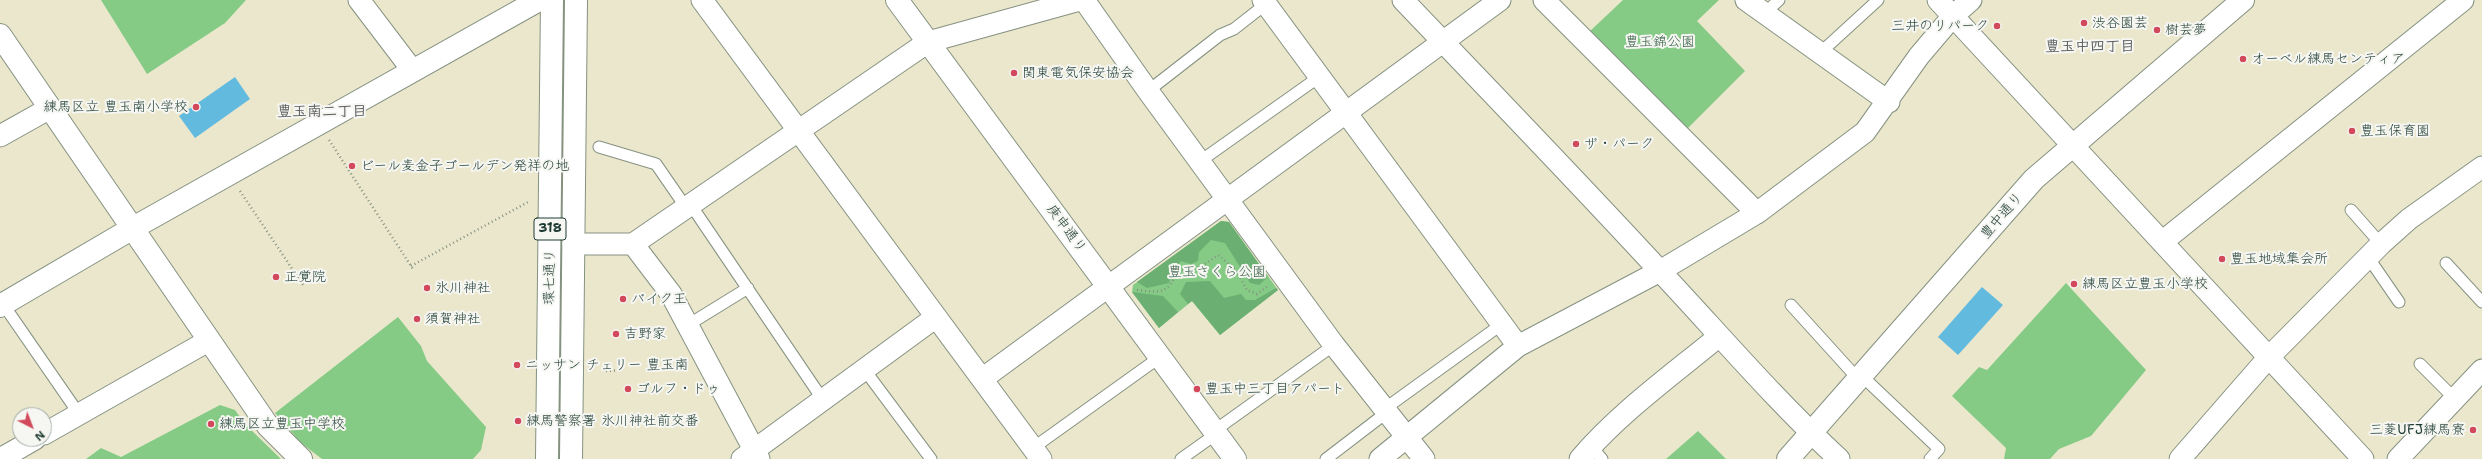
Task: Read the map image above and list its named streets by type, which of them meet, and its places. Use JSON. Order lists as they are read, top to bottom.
{
  "streets": {
    "street": [
      "豊中通り",
      "318",
      "庚申通り",
      "環七通り"
    ]
  },
  "districts": ["豊玉中四丁目", "豊玉南二丁目"],
  "parks": ["豊玉錦公園", "豊玉さくら公園"],
  "places": [
    "渋谷園芸",
    "三井のリパーク",
    "樹芸夢",
    "オーベル練馬センティア",
    "関東電気保安協会",
    "練馬区立 豊玉南小学校",
    "豊玉保育園",
    "ザ・パーク",
    "ビール麦金子ゴールデン発祥の地",
    "豊玉地域集会所",
    "正覚院",
    "練馬区立豊玉小学校",
    "氷川神社",
    "バイク王",
    "須賀神社",
    "吉野家",
    "ニッサン チェリー 豊玉南",
    "ゴルフ・ドゥ",
    "豊玉中三丁目アパート",
    "練馬警察署 氷川神社前交番",
    "練馬区立豊玉中学校",
    "三菱UFJ練馬寮"
  ],
  "north": "bottom right"
}
